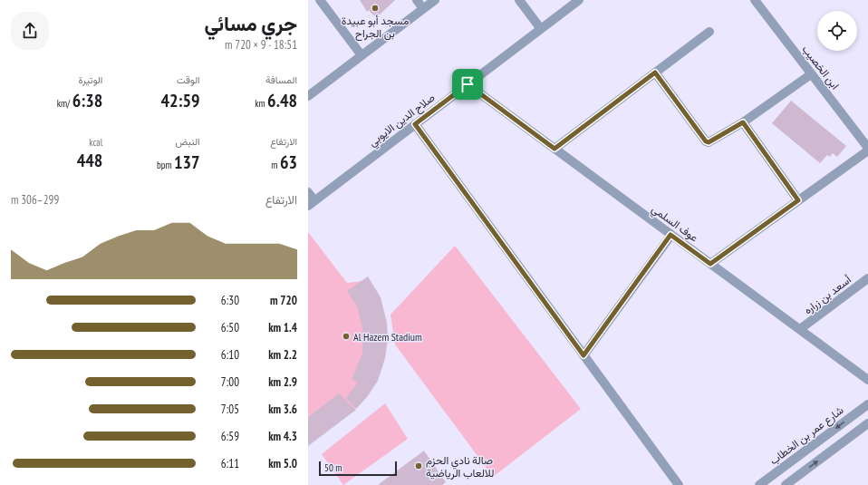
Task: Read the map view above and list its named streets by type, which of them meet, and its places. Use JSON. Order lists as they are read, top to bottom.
{
  "streets": {
    "street": [
      "ابن الخصيب",
      "صلاح الدين الايوبي",
      "عوف السلمي",
      "أسعد بن زراره",
      "شارع عمر بن الخطاب"
    ]
  },
  "crossings": [
    ["صلاح الدين الايوبي", "عوف السلمي"],
    ["عوف السلمي", "أسعد بن زراره"]
  ],
  "places": ["مسجد أبو عبيدة بن الجراح", "Al Hazem Stadium", "صالة نادي الحزم للالعاب الرياضية"],
  "scale_bar": "50 m",
  "page": {
    "heading": ["جري مسائي", "18:51 · 9 × 720 m"],
    "stats": [
      ["المسافة", "6.48 km"],
      ["الوقت", "42:59"],
      ["الوتيرة", "6:38 /km"],
      ["الارتفاع", "63 m"],
      ["النبض", "137 bpm"],
      ["kcal", "448"]
    ],
    "chart": ["الارتفاع", "299–306 m"],
    "list": [
      {
        "name": "720 m",
        "note": "6:30"
      },
      {
        "name": "1.4 km",
        "note": "6:50"
      },
      {
        "name": "2.2 km",
        "note": "6:10"
      },
      {
        "name": "2.9 km",
        "note": "7:00"
      },
      {
        "name": "3.6 km",
        "note": "7:05"
      },
      {
        "name": "4.3 km",
        "note": "6:59"
      },
      {
        "name": "5.0 km",
        "note": "6:11"
      }
    ],
    "scale": "50 m"
  }
}
